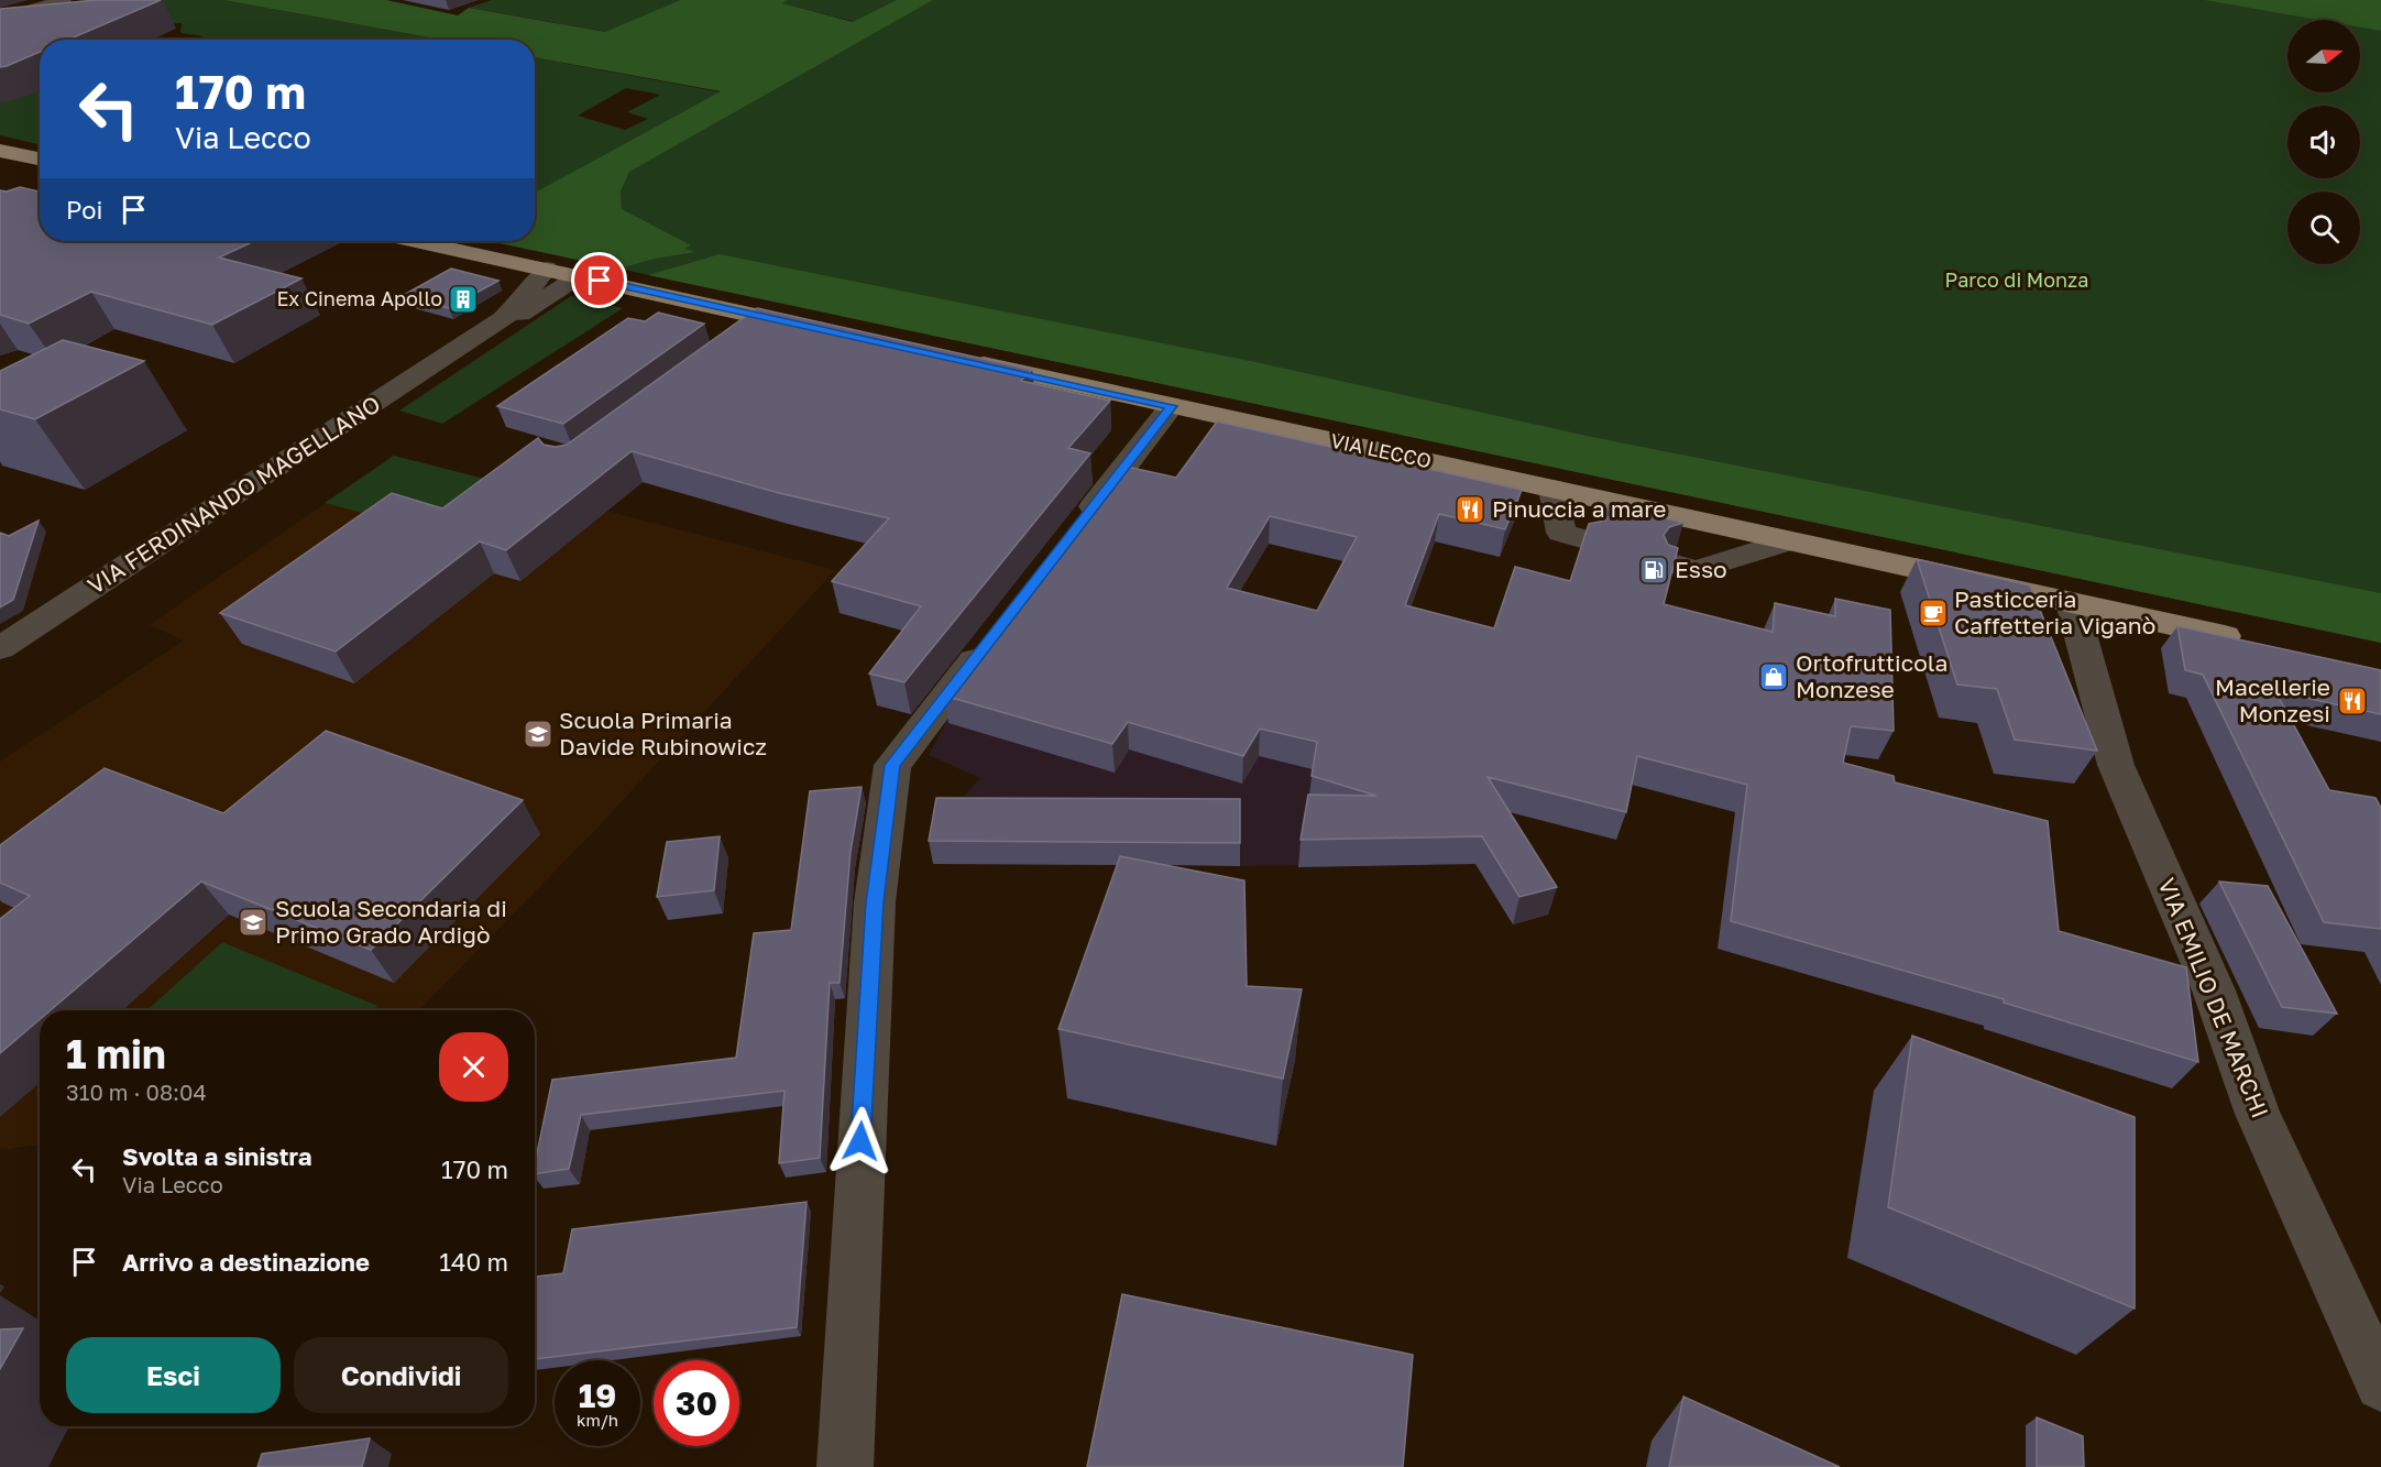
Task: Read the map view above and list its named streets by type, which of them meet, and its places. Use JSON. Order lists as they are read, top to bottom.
{
  "streets": {
    "main road": ["VIA LECCO"],
    "street": ["VIA FERDINANDO MAGELLANO", "VIA EMILIO DE MARCHI"]
  },
  "crossings": [
    ["VIA LECCO", "VIA EMILIO DE MARCHI"]
  ],
  "parks": ["Parco di Monza"],
  "places": {
    "building": ["Ex Cinema Apollo"],
    "restaurant": ["Pinuccia a mare", "Macellerie Monzesi"],
    "fuel station": ["Esso"],
    "cafe": ["Pasticceria Caffetteria Viganò"],
    "shop": ["Ortofrutticola Monzese"],
    "school or university": ["Scuola Primaria Davide Rubinowicz", "Scuola Secondaria di Primo Grado Ardigò"]
  },
  "north": "right",
  "page": {
    "turn": ["170 m", "Via Lecco"],
    "then": "Poi",
    "heading": ["1 min", "310 m · 08:04"],
    "list": [
      {
        "name": "Svolta a sinistra",
        "note": "Via Lecco",
        "value": "170 m"
      },
      {
        "name": "Arrivo a destinazione",
        "value": "140 m"
      }
    ],
    "buttons": ["Esci", "Condividi"],
    "speed": "19 km/h",
    "limit": "30"
  }
}
